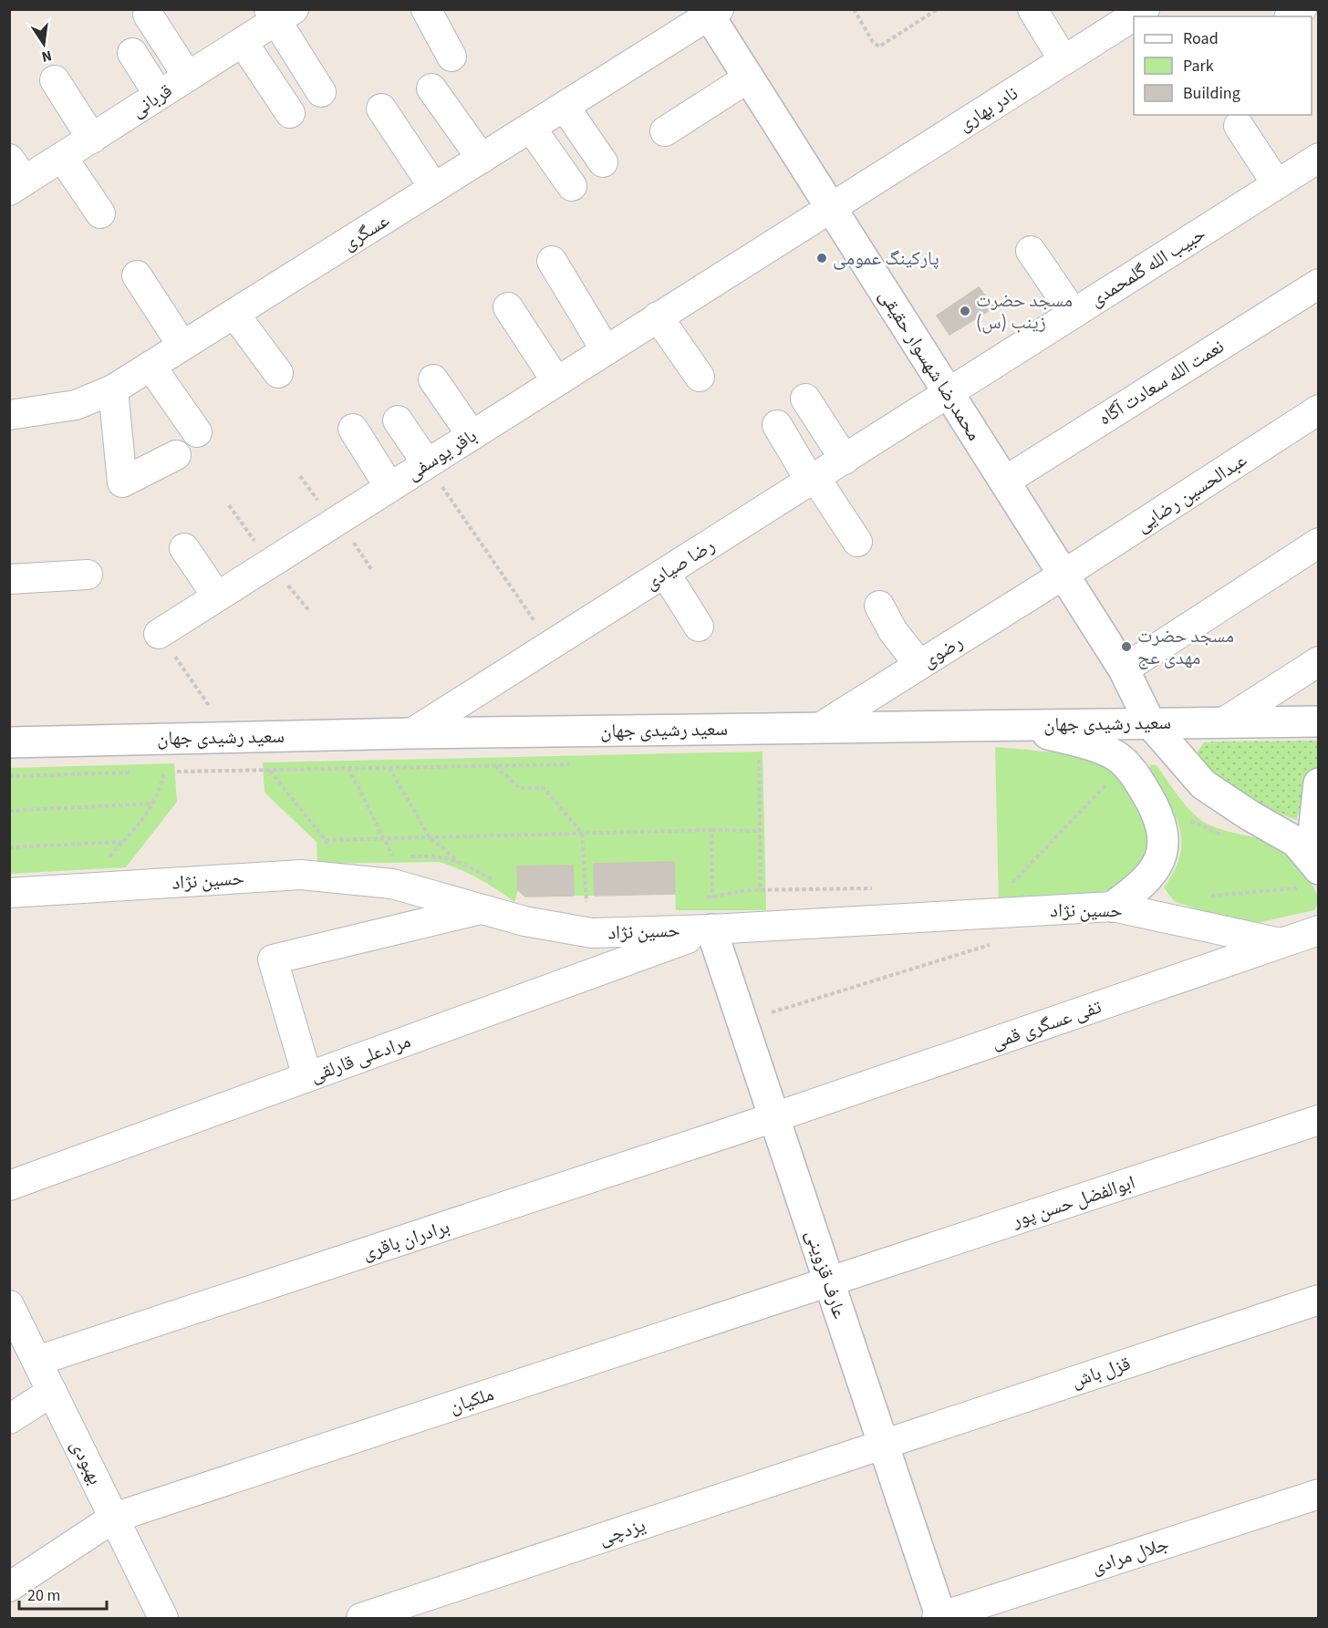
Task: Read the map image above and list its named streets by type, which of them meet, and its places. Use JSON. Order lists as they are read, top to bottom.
{
  "streets": {
    "street": [
      "قربانی",
      "نادر بهاری",
      "عسگری",
      "حبیب الله گلمحمدی",
      "محمدرضا شهسوار حقیقی",
      "نعمت الله سعادت آگاه",
      "باقر یوسفی",
      "عبدالحسین رضایی",
      "رضا صیادی",
      "رضوی",
      "سعید رشیدی جهان",
      "حسین نژاد",
      "تفی عسگری قمی",
      "مرادعلی قارلقی",
      "ابوالفضل حسن پور",
      "برادران باقری",
      "عارف قزوینی",
      "قزل باش",
      "ملکیان",
      "بهبودی",
      "یزدچی",
      "جلال مرادی"
    ]
  },
  "crossings": [
    ["نادر بهاری", "محمدرضا شهسوار حقیقی"],
    ["نادر بهاری", "باقر یوسفی"],
    ["عسگری", "محمدرضا شهسوار حقیقی"],
    ["حبیب الله گلمحمدی", "محمدرضا شهسوار حقیقی"],
    ["حبیب الله گلمحمدی", "رضا صیادی"],
    ["محمدرضا شهسوار حقیقی", "نعمت الله سعادت آگاه"],
    ["محمدرضا شهسوار حقیقی", "باقر یوسفی"],
    ["محمدرضا شهسوار حقیقی", "عبدالحسین رضایی"],
    ["محمدرضا شهسوار حقیقی", "رضا صیادی"],
    ["محمدرضا شهسوار حقیقی", "رضوی"],
    ["محمدرضا شهسوار حقیقی", "سعید رشیدی جهان"],
    ["عبدالحسین رضایی", "رضوی"],
    ["رضا صیادی", "سعید رشیدی جهان"],
    ["رضوی", "سعید رشیدی جهان"],
    ["حسین نژاد", "تفی عسگری قمی"],
    ["حسین نژاد", "مرادعلی قارلقی"],
    ["حسین نژاد", "عارف قزوینی"],
    ["تفی عسگری قمی", "برادران باقری"],
    ["تفی عسگری قمی", "عارف قزوینی"],
    ["مرادعلی قارلقی", "عارف قزوینی"],
    ["ابوالفضل حسن پور", "عارف قزوینی"],
    ["ابوالفضل حسن پور", "ملکیان"],
    ["برادران باقری", "عارف قزوینی"],
    ["برادران باقری", "بهبودی"],
    ["عارف قزوینی", "قزل باش"],
    ["عارف قزوینی", "ملکیان"],
    ["عارف قزوینی", "یزدچی"],
    ["عارف قزوینی", "جلال مرادی"],
    ["قزل باش", "یزدچی"],
    ["ملکیان", "بهبودی"]
  ],
  "places": ["پارکینگ عمومی", "مسجد حضرت زینب (س)", "مسجد حضرت مهدی عج"],
  "legend": ["Road", "Park", "Building"],
  "scale_bar": "20 m",
  "north": "bottom"
}
